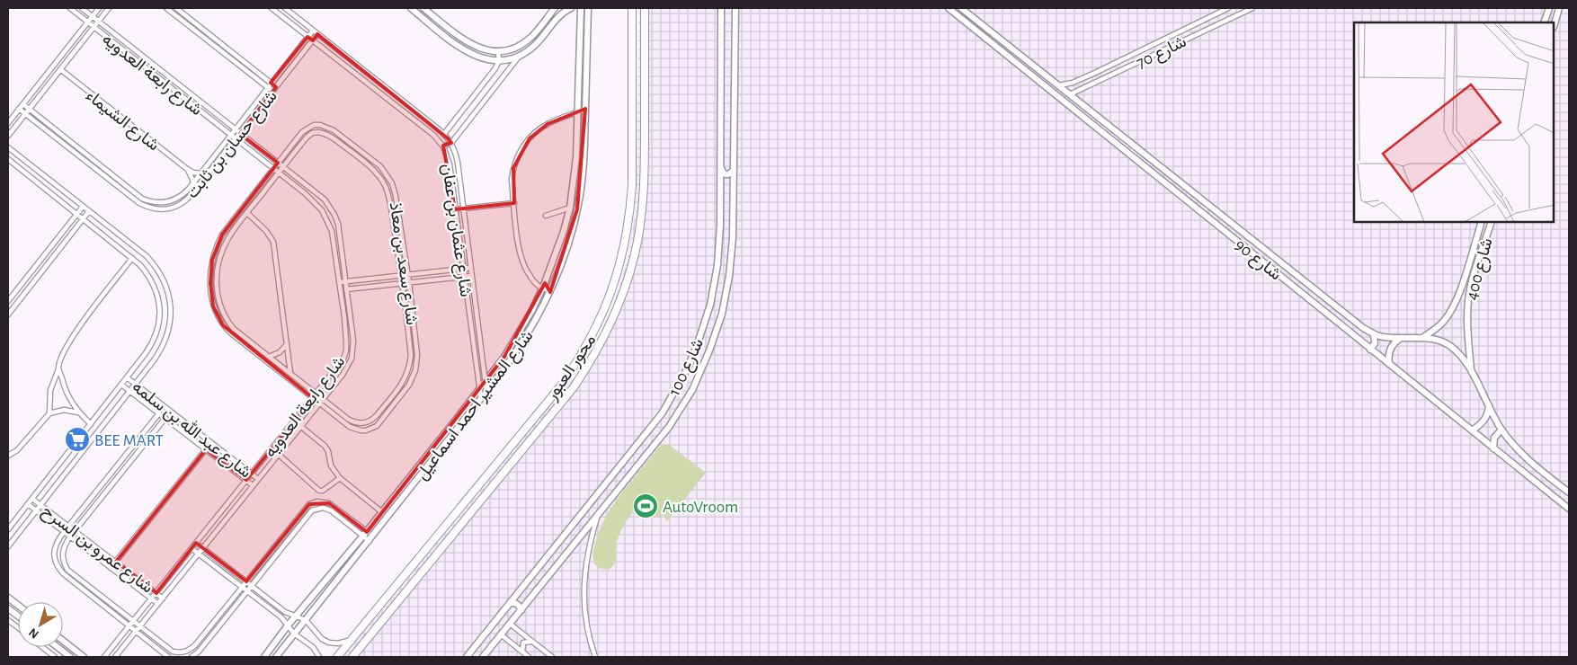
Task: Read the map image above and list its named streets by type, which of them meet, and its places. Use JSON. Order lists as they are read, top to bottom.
{
  "streets": {
    "highway": ["محور العبور"],
    "street": [
      "شارع 70",
      "شارع رابعة العدويه",
      "شارع الشيماء",
      "شارع حسان بن ثابت",
      "شارع عثمان بن عفان",
      "شارع 90",
      "شارع سعد بن معاذ",
      "شارع 400",
      "شارع 100",
      "شارع المشير احمد اسماعيل",
      "شارع عبد الله بن سلمه",
      "شارع عمرو بن السرح"
    ]
  },
  "crossings": [
    ["شارع 70", "شارع 90"],
    ["شارع رابعة العدويه", "شارع حسان بن ثابت"],
    ["شارع رابعة العدويه", "شارع سعد بن معاذ"],
    ["شارع رابعة العدويه", "شارع عبد الله بن سلمه"],
    ["شارع رابعة العدويه", "شارع عمرو بن السرح"],
    ["شارع الشيماء", "شارع حسان بن ثابت"],
    ["شارع حسان بن ثابت", "شارع عثمان بن عفان"],
    ["شارع عثمان بن عفان", "شارع المشير احمد اسماعيل"],
    ["شارع 90", "شارع 400"]
  ],
  "places": {
    "supermarket": ["BEE MART"],
    "sports": ["AutoVroom"]
  },
  "north": "bottom left"
}
